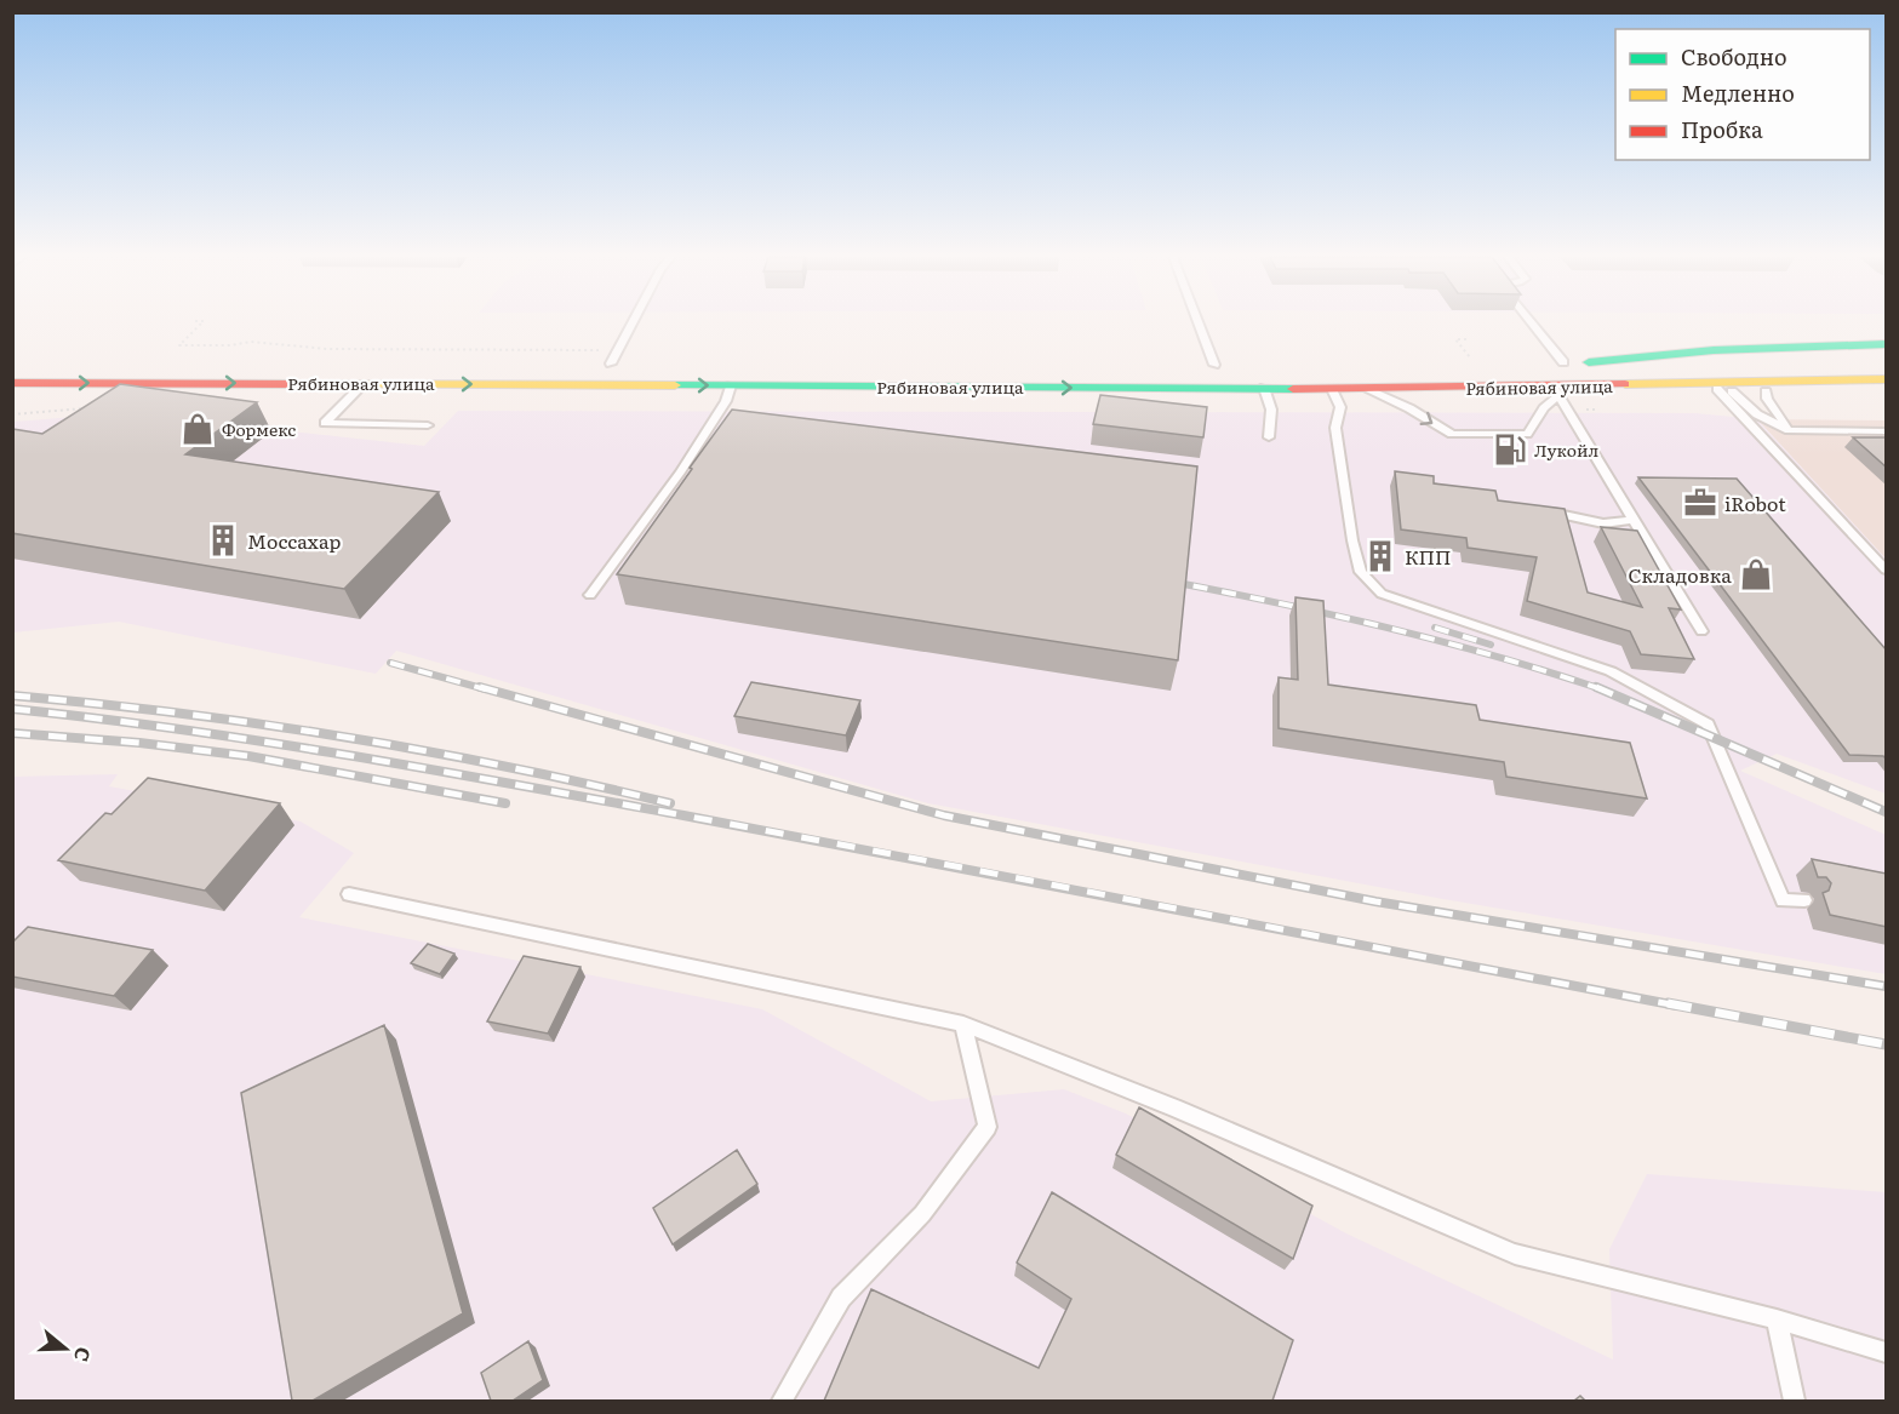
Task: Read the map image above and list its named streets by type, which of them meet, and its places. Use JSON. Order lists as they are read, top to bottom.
{
  "streets": {
    "main road": ["Рябиновая улица"]
  },
  "one_way": ["Рябиновая улица"],
  "places": {
    "shop": ["Формекс", "Складовка"],
    "fuel station": ["Лукойл"],
    "office": ["iRobot"],
    "building": ["Моссахар", "КПП"]
  },
  "legend": ["Свободно", "Медленно", "Пробка"],
  "north": "right"
}
